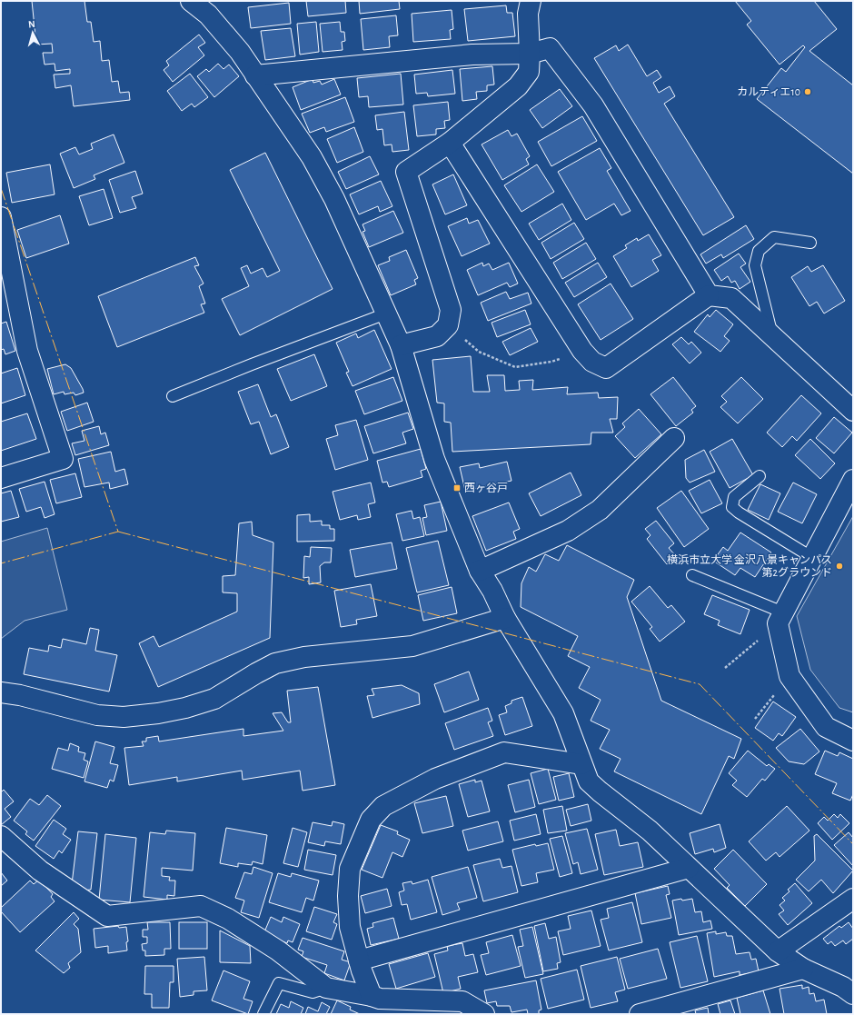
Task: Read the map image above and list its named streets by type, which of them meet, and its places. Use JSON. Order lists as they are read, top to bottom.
{
  "places": {
    "other": ["カルティエ10", "横浜市立大学 金沢八景キャンパス 第2グラウンド"],
    "transit": ["西ヶ谷戸"]
  },
  "north": "top"
}
